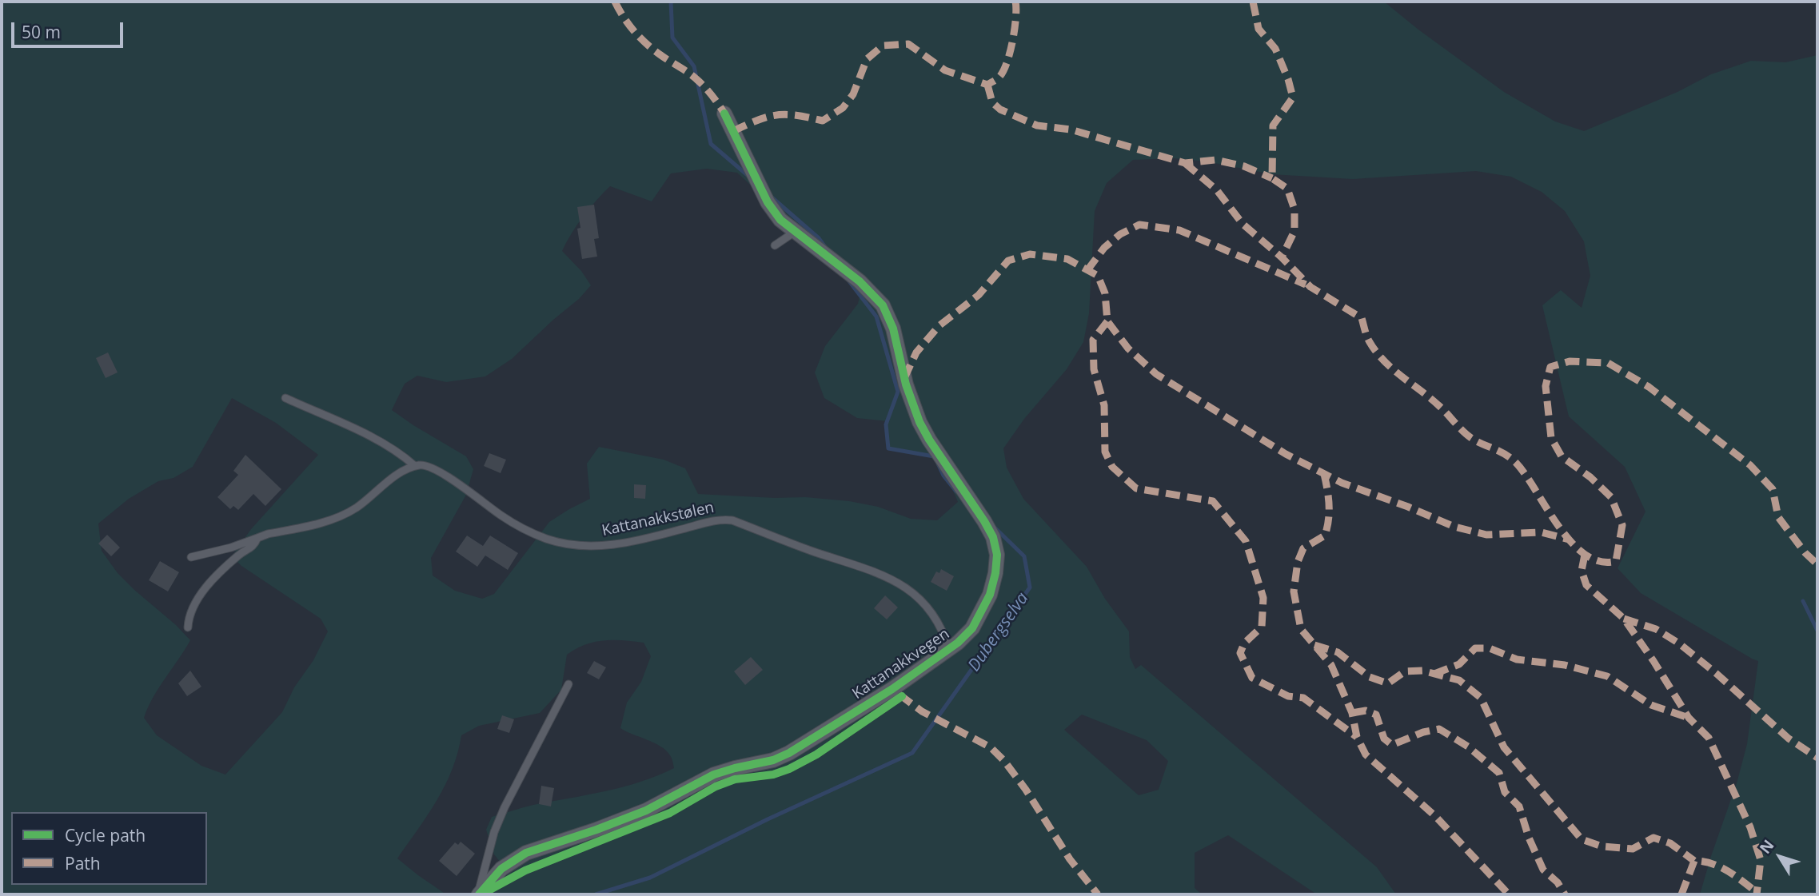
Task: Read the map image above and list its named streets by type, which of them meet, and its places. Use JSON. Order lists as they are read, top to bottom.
{
  "streets": {
    "street": ["Kattanakkvegen"],
    "lane": ["Kattanakkstølen"]
  },
  "crossings": [
    ["Kattanakkstølen", "Kattanakkvegen"]
  ],
  "water": ["Dubergselva"],
  "legend": ["Cycle path", "Path"],
  "scale_bar": "50 m",
  "north": "top left"
}
